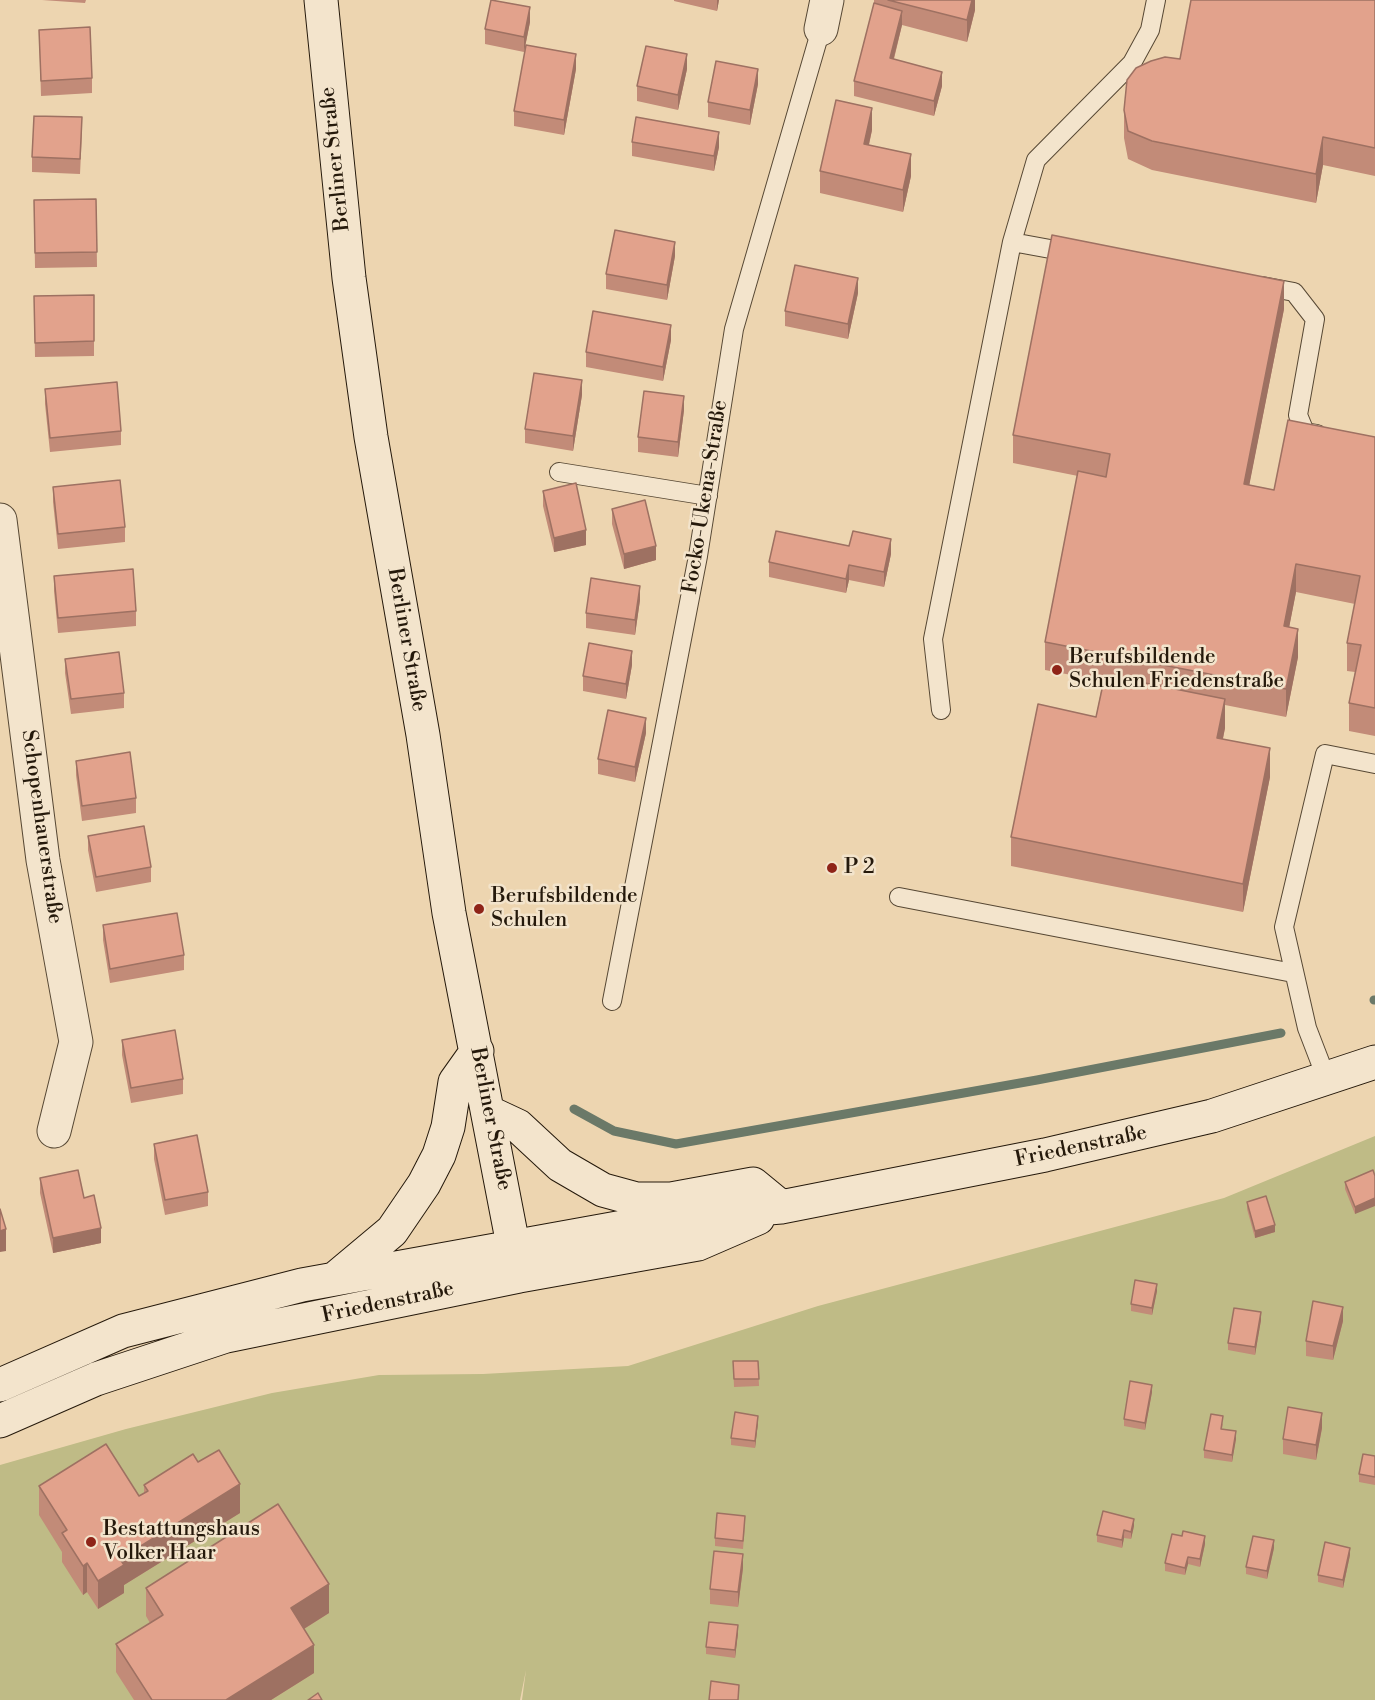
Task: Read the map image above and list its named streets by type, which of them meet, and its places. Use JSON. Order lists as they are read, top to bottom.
{
  "streets": {
    "main road": ["Berliner Straße", "Schopenhauerstraße", "Friedenstraße"],
    "lane": ["Focko-Ukena-Straße"]
  },
  "crossings": [
    ["Berliner Straße", "Friedenstraße"]
  ],
  "places": [
    "Berufsbildende Schulen Friedenstraße",
    "P 2",
    "Berufsbildende Schulen",
    "Bestattungshaus Volker Haar"
  ]
}
